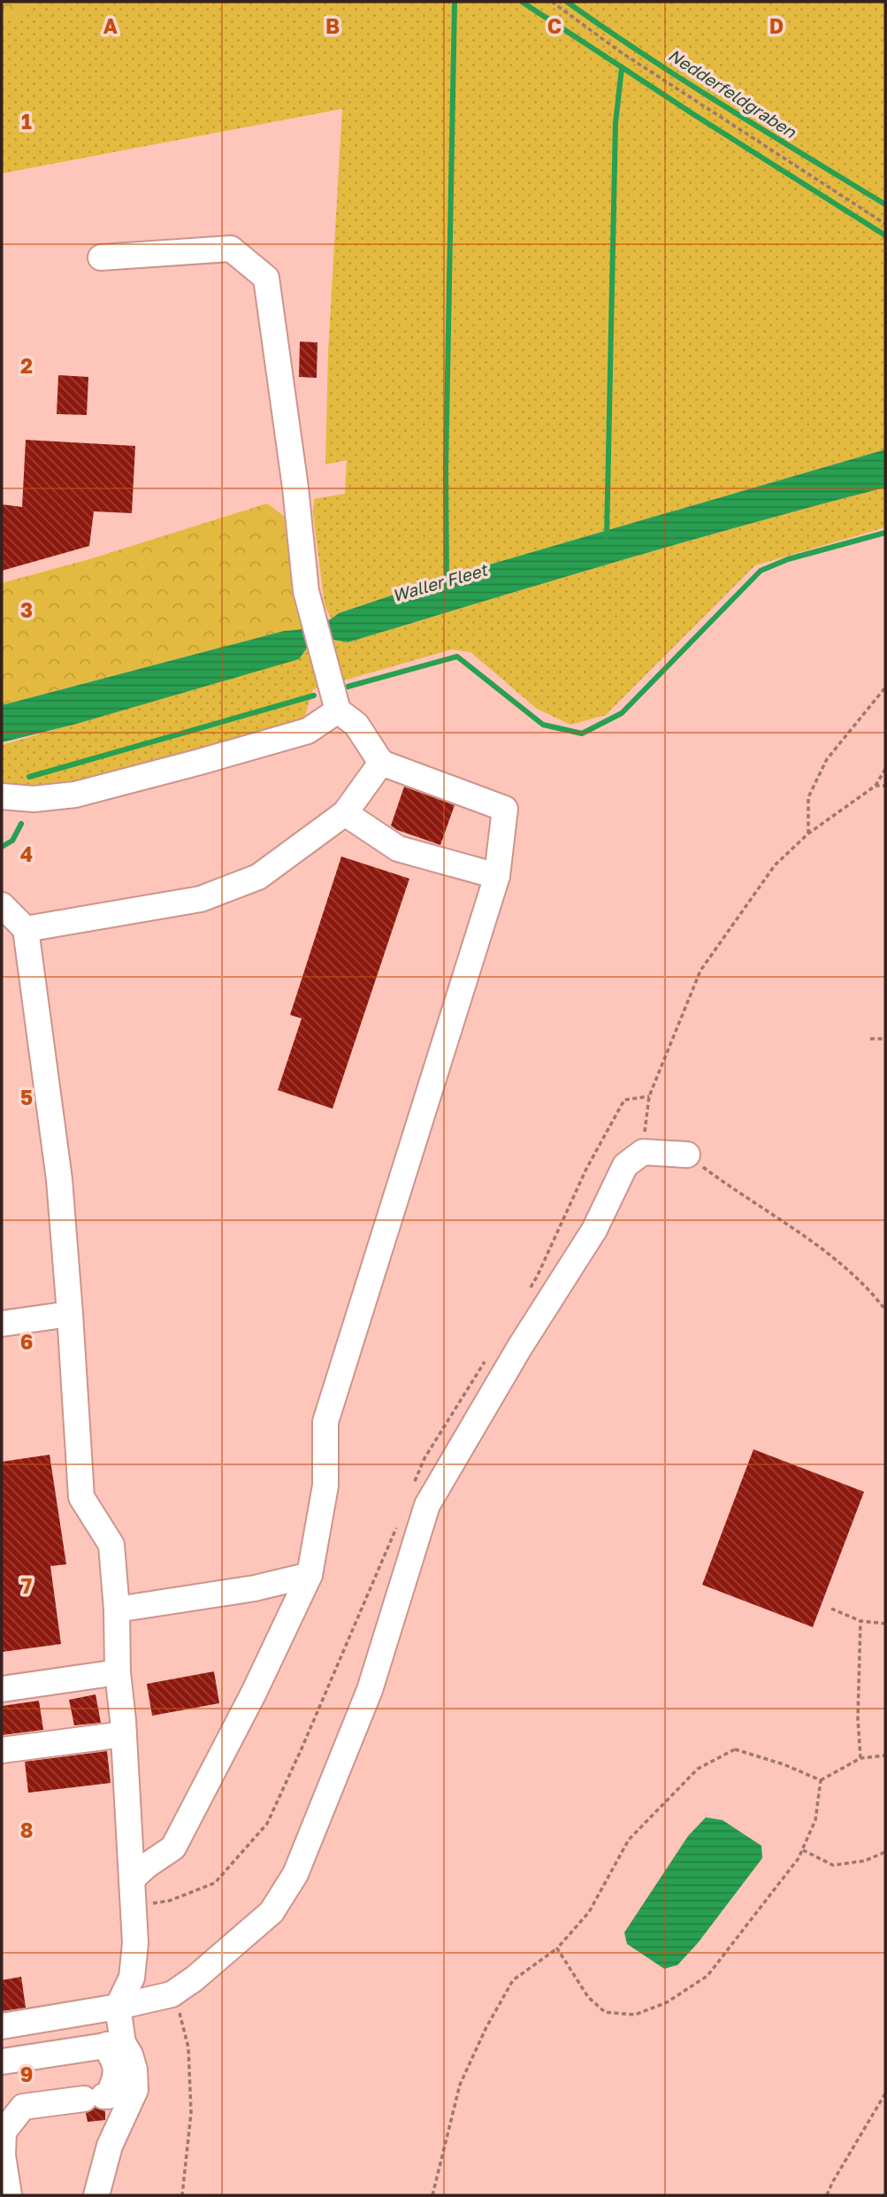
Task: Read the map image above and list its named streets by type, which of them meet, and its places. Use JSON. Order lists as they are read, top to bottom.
{
  "water": ["Nedderfeldgraben", "Waller Fleet"],
  "grid": {
    "columns": [
      "A",
      "B",
      "C",
      "D"
    ],
    "rows": [
      "1",
      "2",
      "3",
      "4",
      "5",
      "6",
      "7",
      "8",
      "9"
    ]
  }
}
